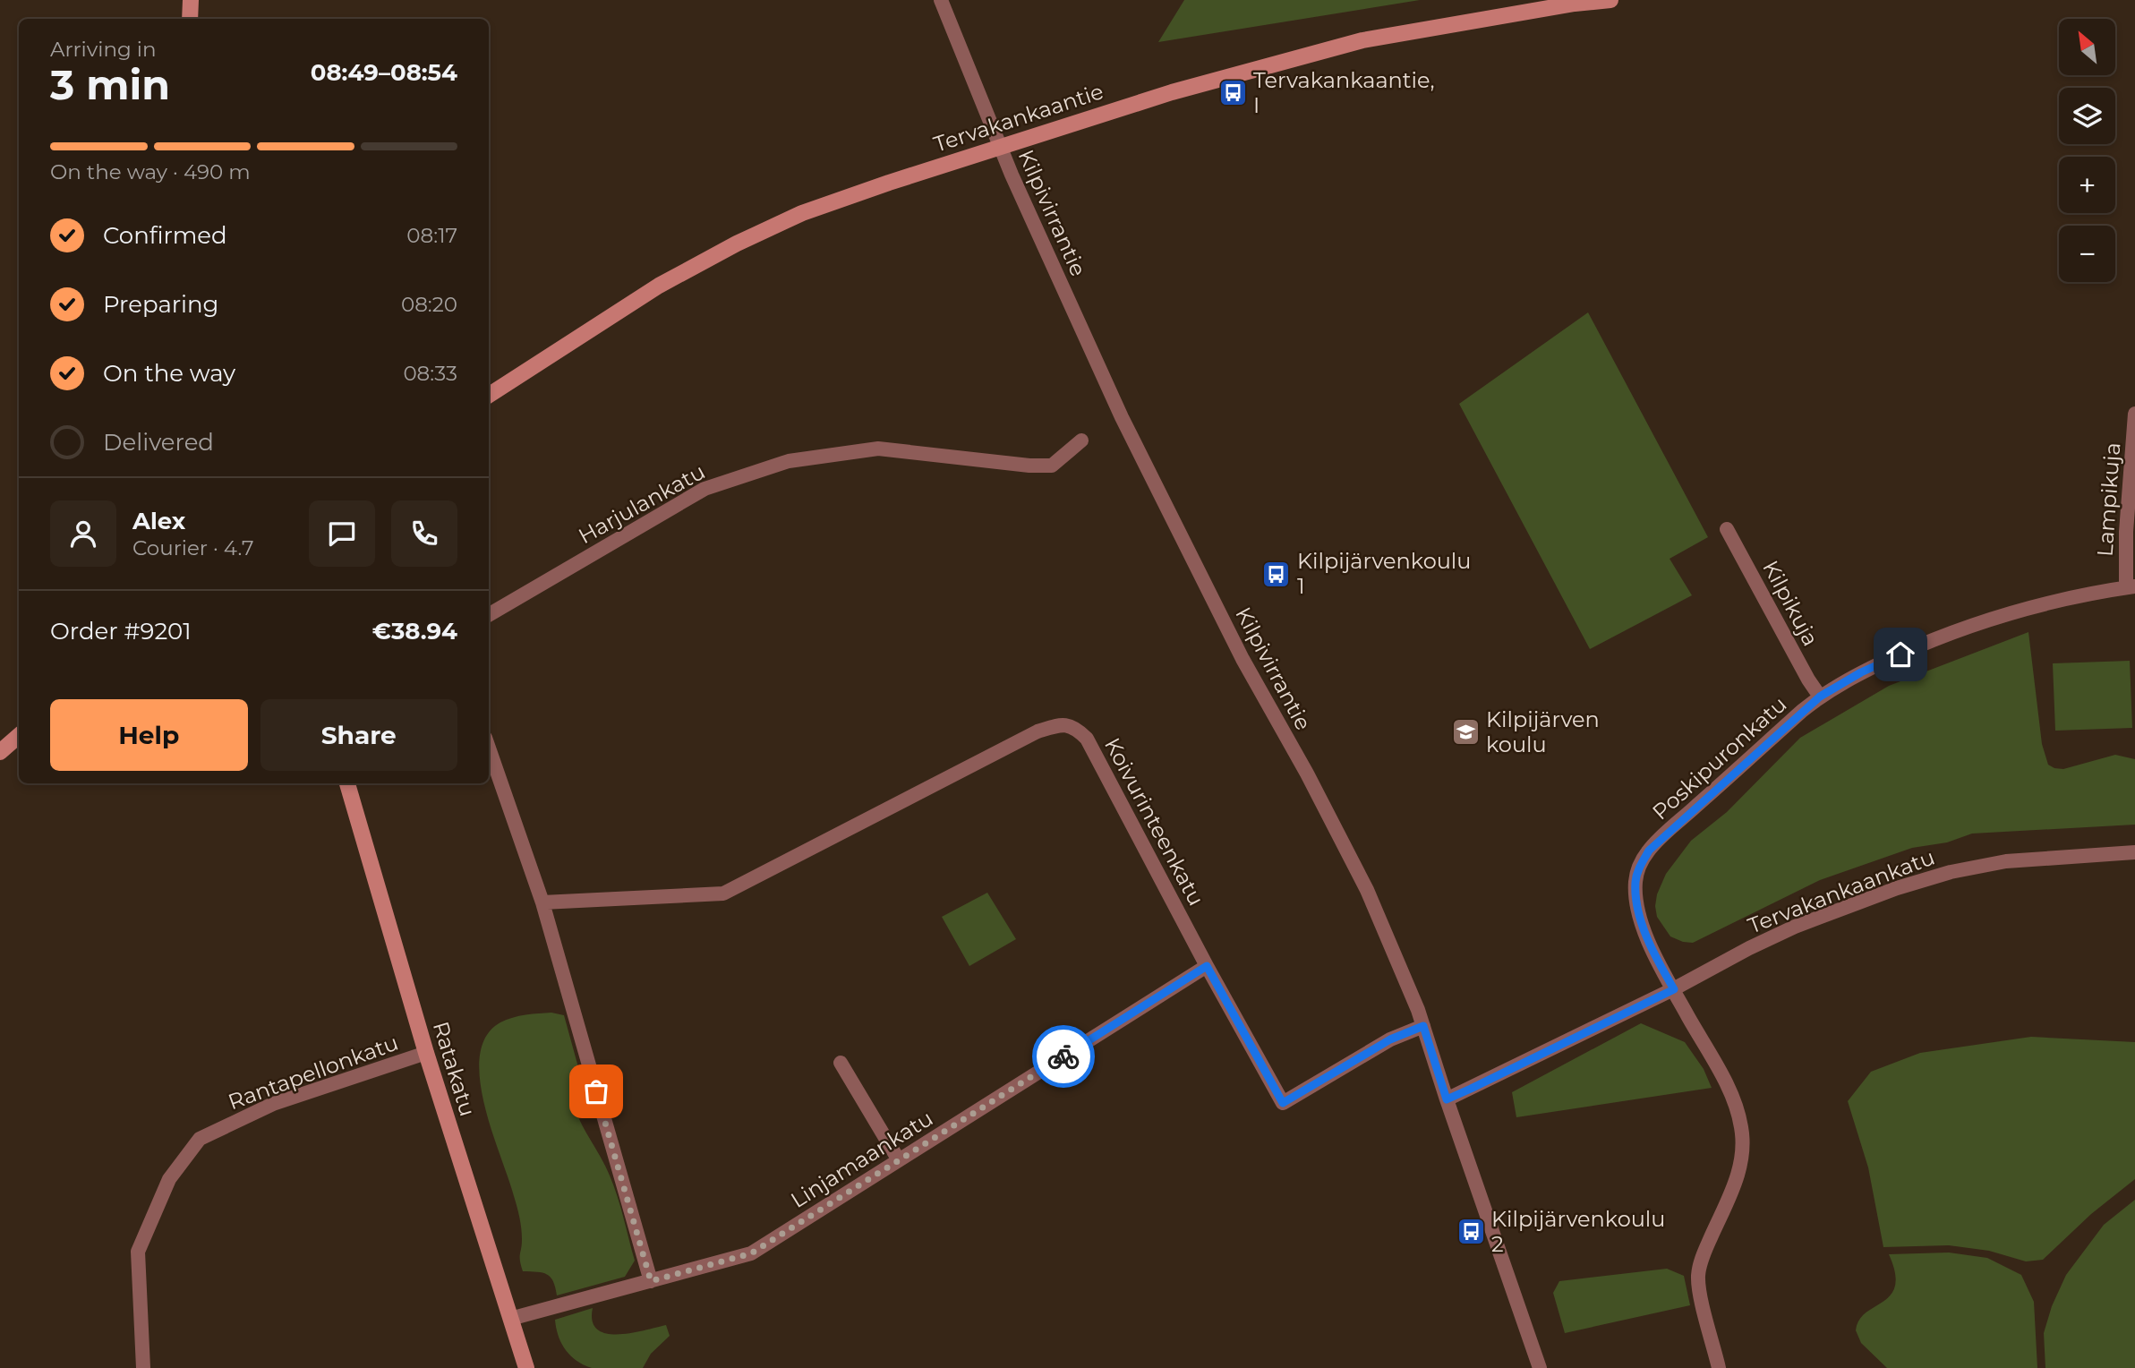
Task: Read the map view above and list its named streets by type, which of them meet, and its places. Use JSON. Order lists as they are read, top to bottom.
{
  "streets": {
    "street": [
      "Tervakankaantie",
      "Kilpivirrantie",
      "Lampikuja",
      "Harjulankatu",
      "Kilpikuja",
      "Poskipuronkatu",
      "Koivurinteenkatu",
      "Tervakankaankatu",
      "Ratakatu",
      "Rantapellonkatu",
      "Linjamaankatu"
    ]
  },
  "crossings": [
    ["Tervakankaantie", "Kilpivirrantie"],
    ["Kilpivirrantie", "Koivurinteenkatu"],
    ["Kilpivirrantie", "Tervakankaankatu"],
    ["Lampikuja", "Poskipuronkatu"],
    ["Kilpikuja", "Poskipuronkatu"],
    ["Poskipuronkatu", "Tervakankaankatu"],
    ["Koivurinteenkatu", "Linjamaankatu"],
    ["Ratakatu", "Rantapellonkatu"],
    ["Ratakatu", "Linjamaankatu"]
  ],
  "places": {
    "bus stop": ["Tervakankaantie, I", "Kilpijärvenkoulu 1", "Kilpijärvenkoulu 2"],
    "school or university": ["Kilpijärven koulu"]
  },
  "north": "top left",
  "page": {
    "map_buttons": ["+", "−"],
    "heading": ["3 min", "Arriving in", "08:49–08:54"],
    "panel": [
      "Alex",
      "Courier · 4.7",
      "Order #9201",
      "€38.94"
    ],
    "bar": "On the way · 490 m",
    "list": [
      ["Confirmed", "08:17"],
      ["Preparing", "08:20"],
      ["On the way", "08:33"],
      "Delivered"
    ],
    "buttons": ["Help", "Share"]
  }
}
